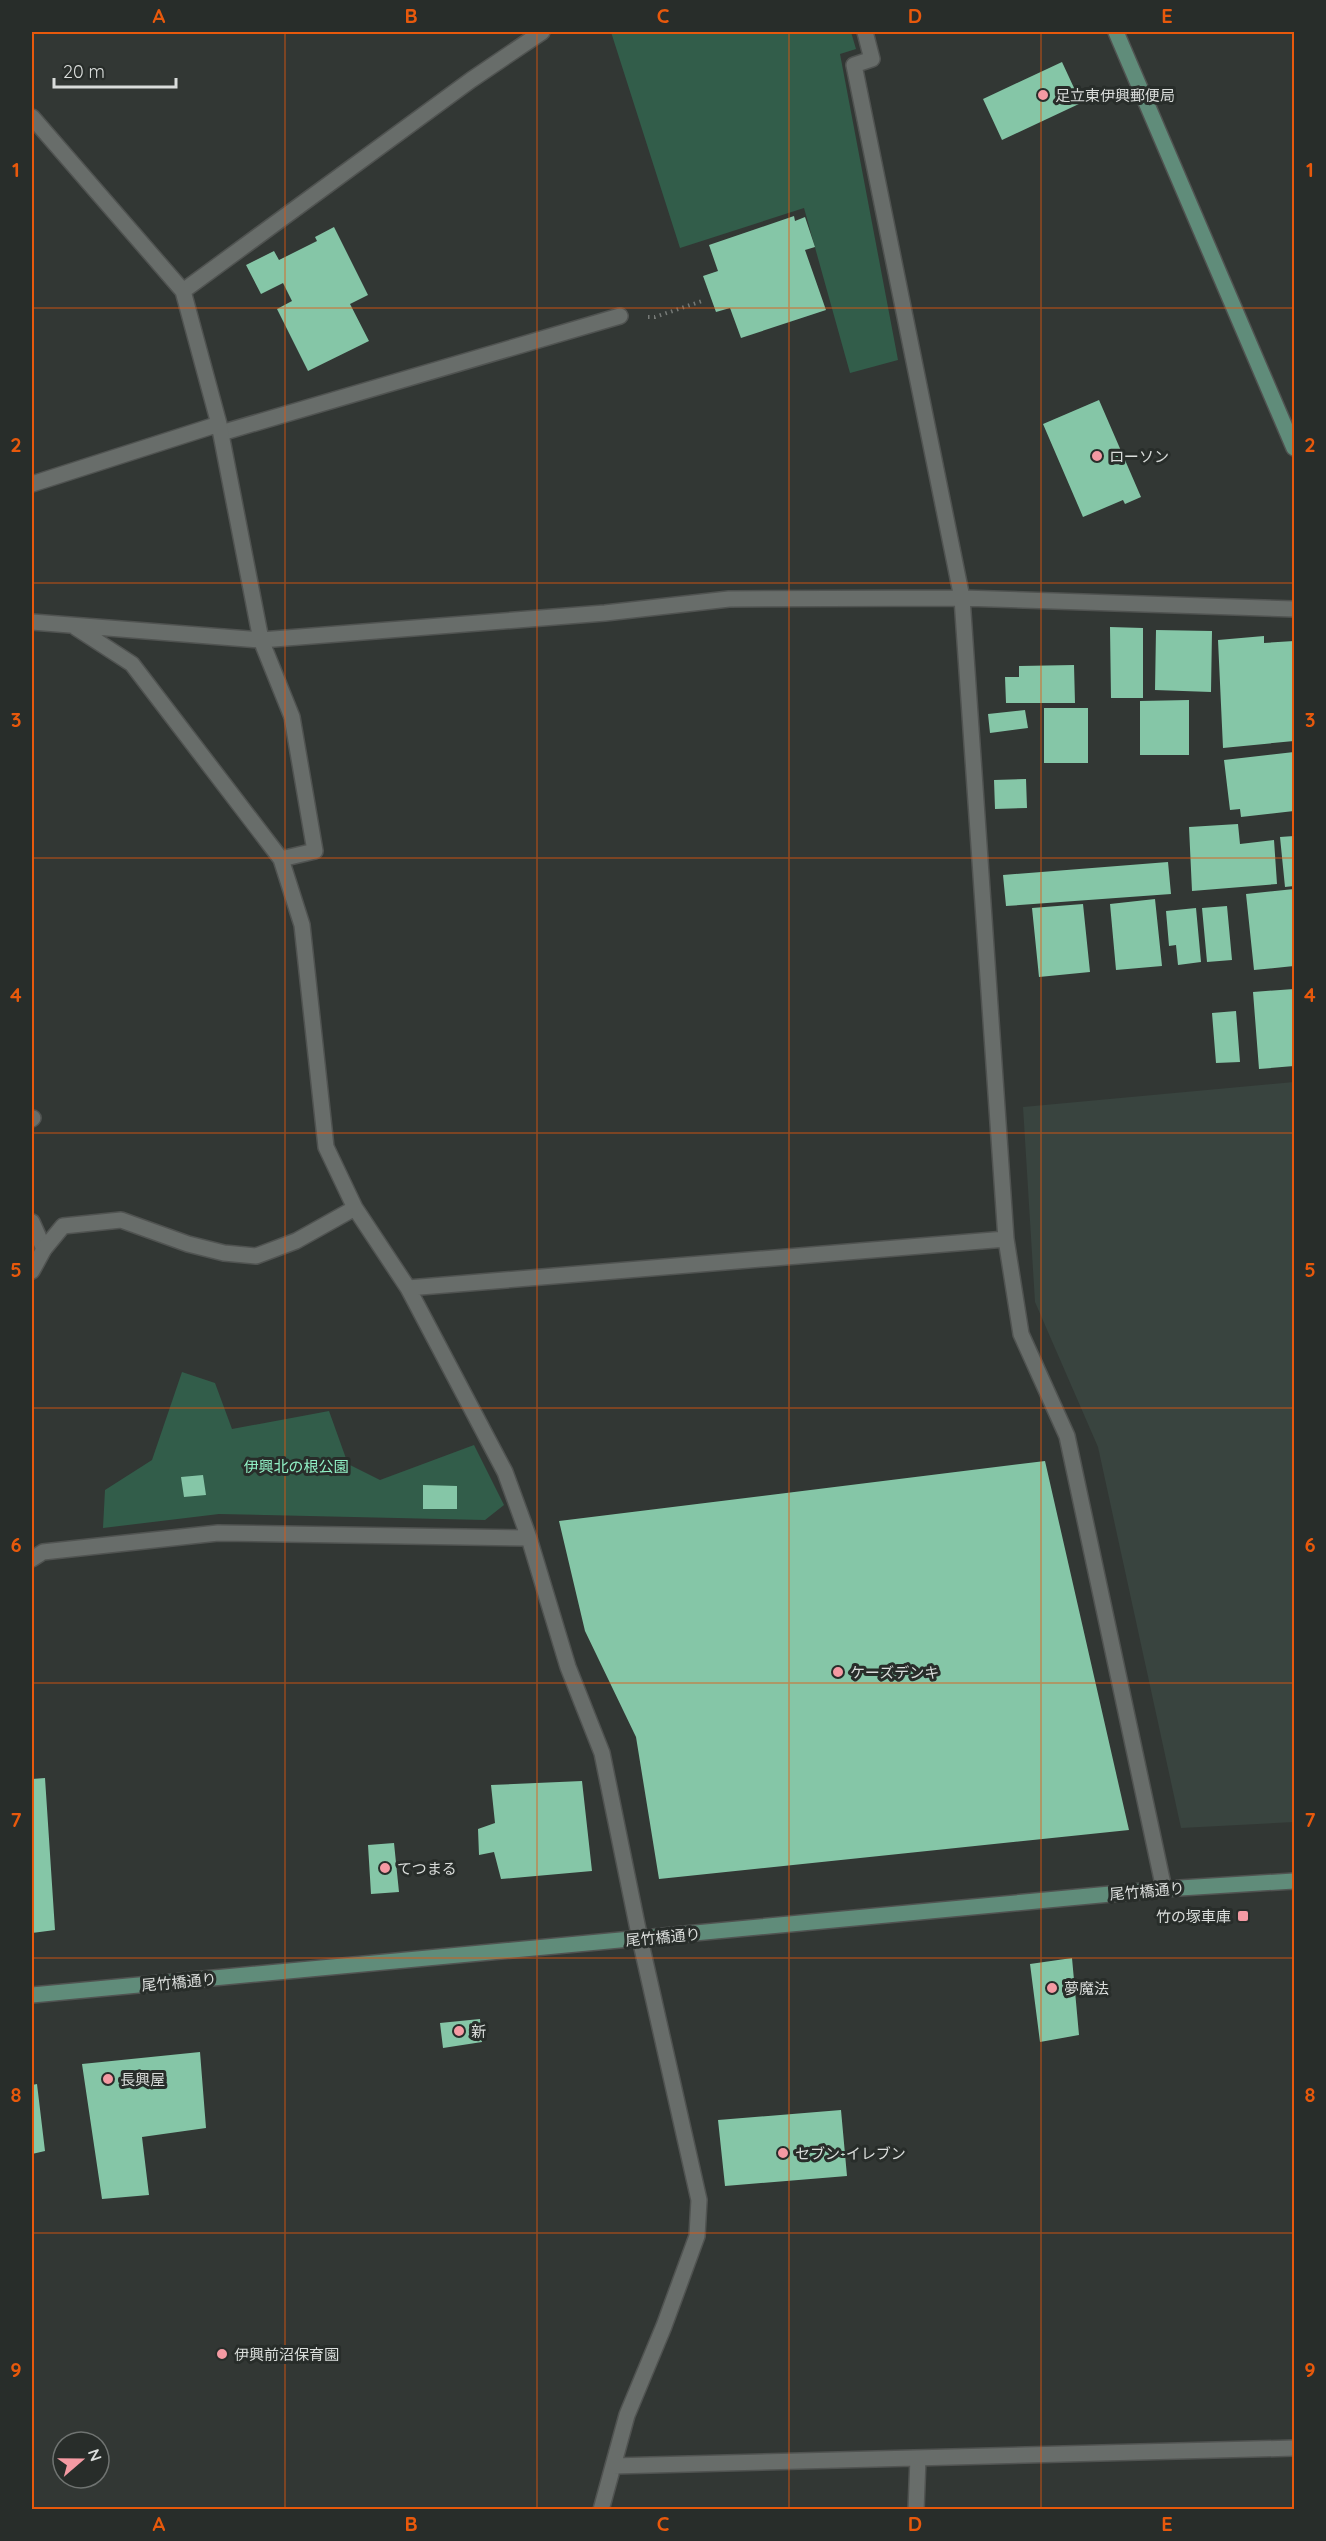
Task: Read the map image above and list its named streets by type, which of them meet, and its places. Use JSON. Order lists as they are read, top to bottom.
{
  "streets": {
    "main road": ["尾竹橋通り"]
  },
  "parks": ["伊興北の根公園"],
  "places": {
    "other": [
      "足立東伊興郵便局",
      "ローソン",
      "ケーズデンキ",
      "てつまる",
      "夢魔法",
      "新",
      "長興屋",
      "セブン-イレブン",
      "伊興前沼保育園"
    ],
    "transit": ["竹の塚車庫"]
  },
  "scale_bar": "20 m",
  "north": "right",
  "grid": {
    "columns": [
      "A",
      "B",
      "C",
      "D",
      "E"
    ],
    "rows": [
      "1",
      "2",
      "3",
      "4",
      "5",
      "6",
      "7",
      "8",
      "9"
    ]
  }
}
